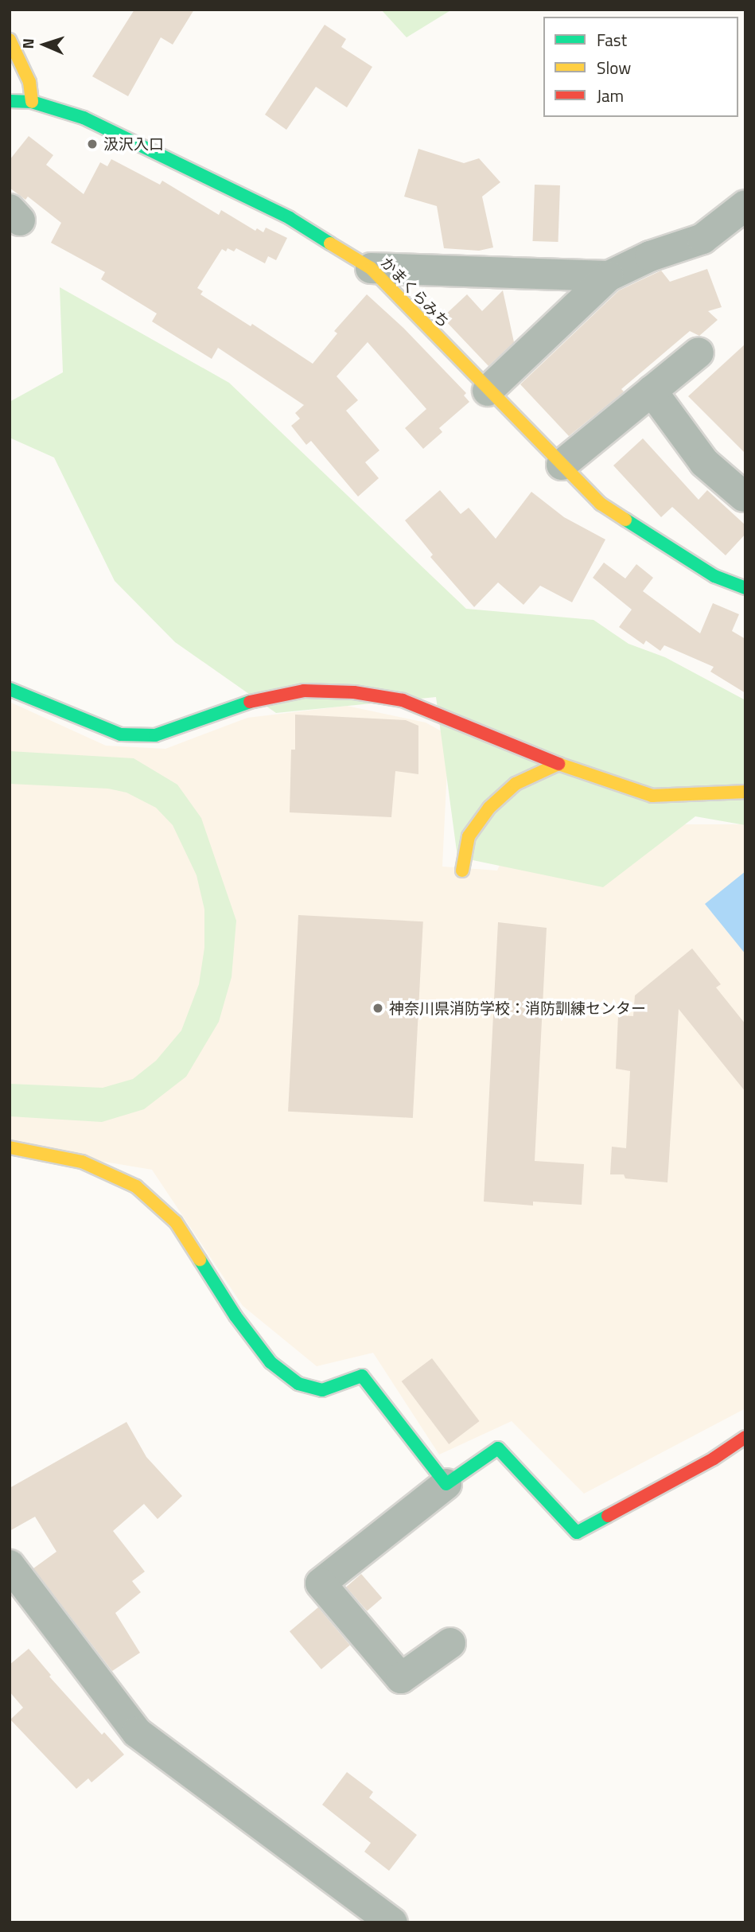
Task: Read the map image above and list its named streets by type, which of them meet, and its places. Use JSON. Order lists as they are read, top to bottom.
{
  "streets": {
    "street": ["かまくらみち"]
  },
  "places": ["汲沢入口", "神奈川県消防学校：消防訓練センター"],
  "legend": ["Fast", "Slow", "Jam"],
  "north": "left"
}
